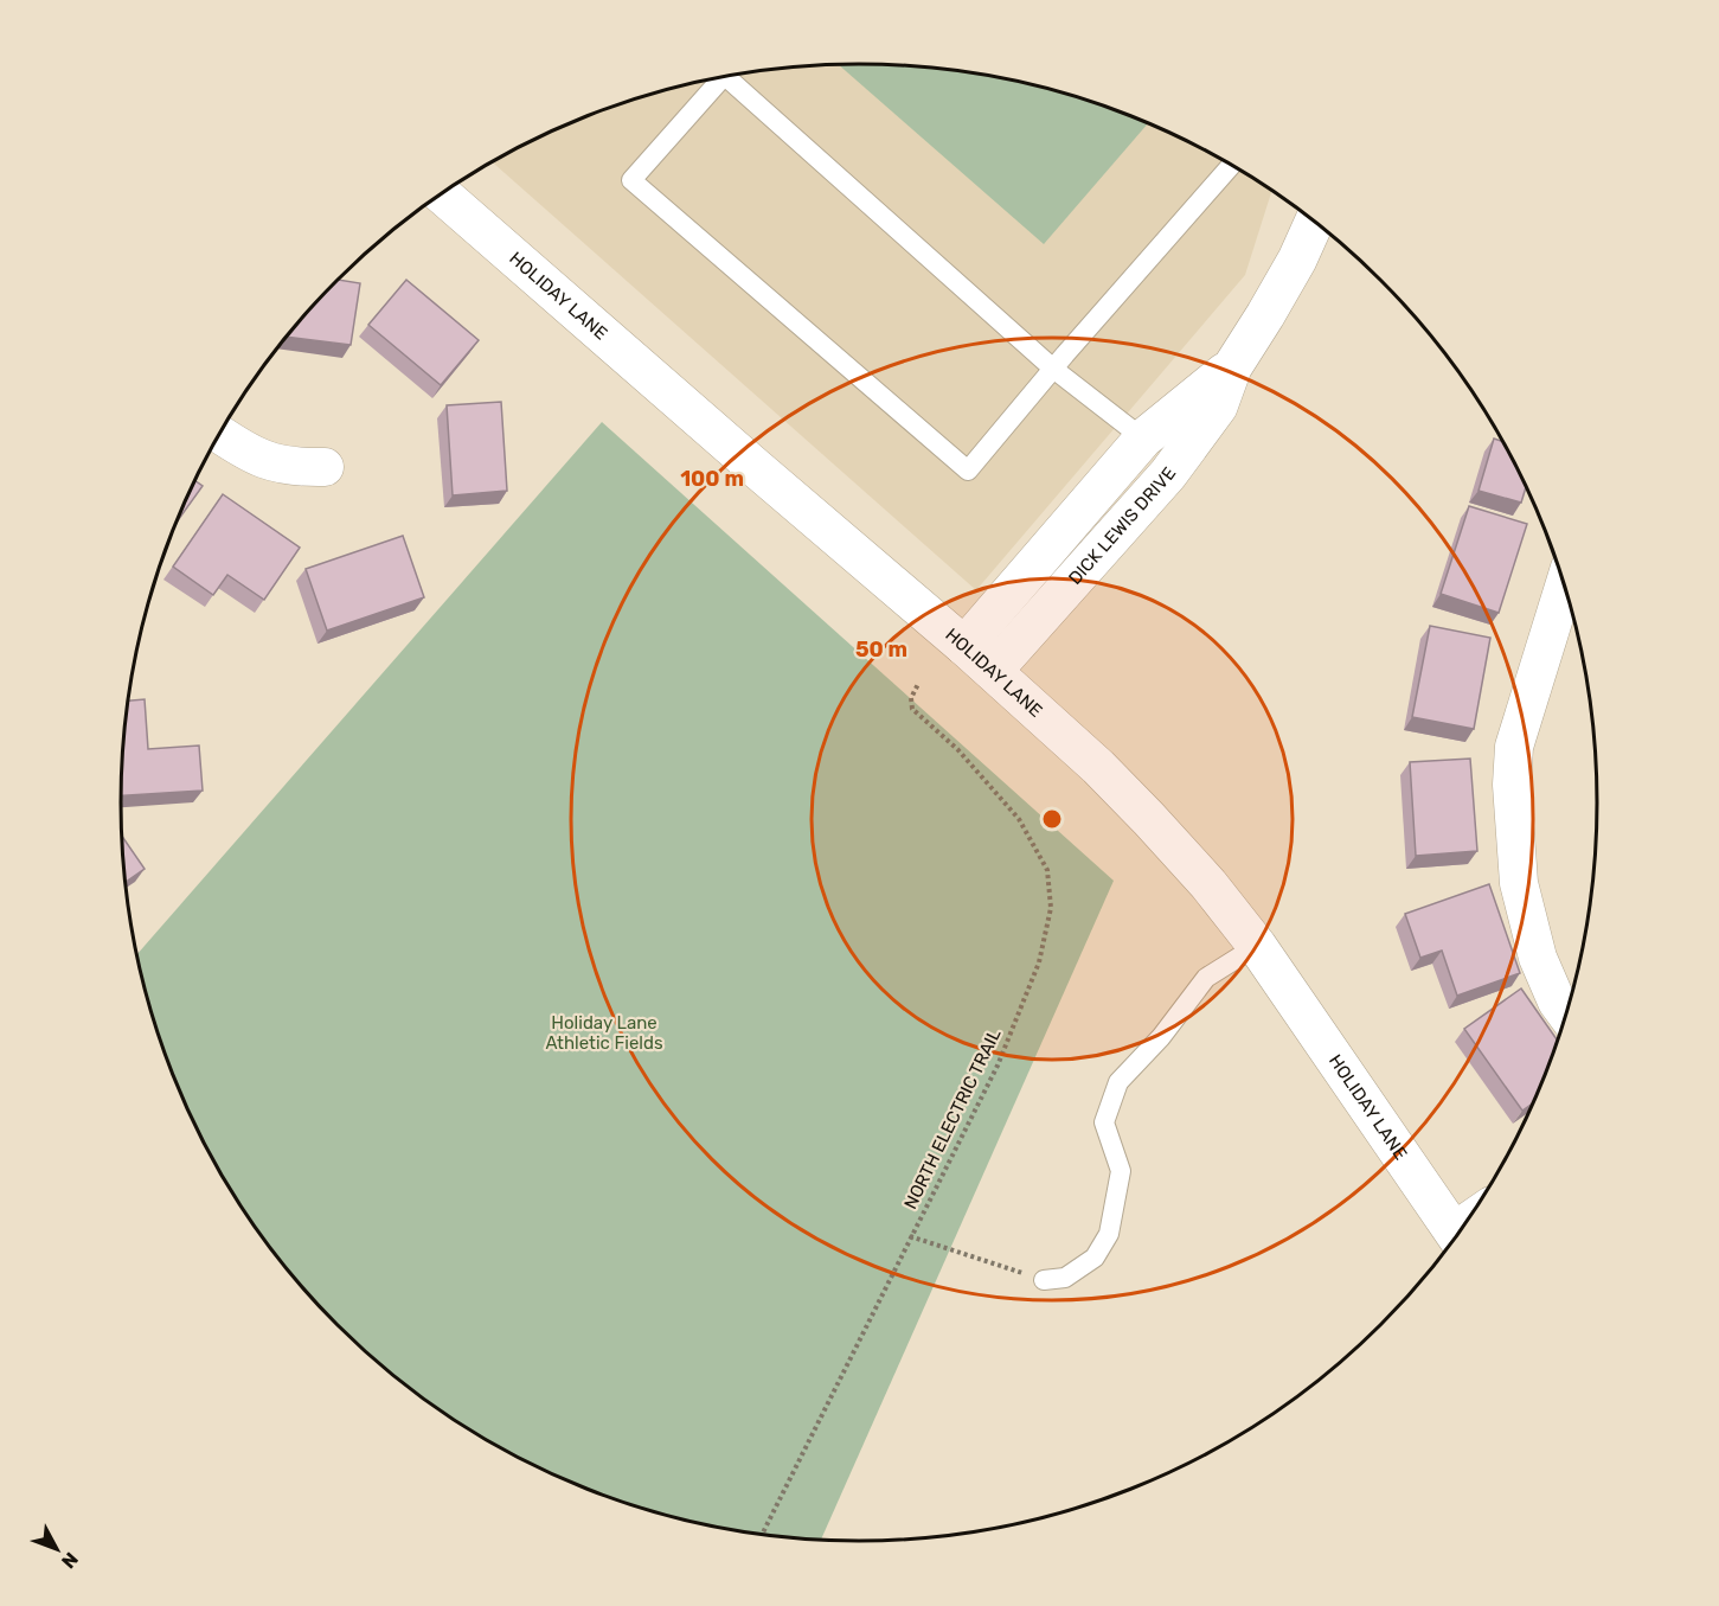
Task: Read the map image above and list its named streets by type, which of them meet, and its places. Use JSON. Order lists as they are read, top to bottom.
{
  "streets": {
    "street": ["HOLIDAY LANE", "DICK LEWIS DRIVE"],
    "path": ["NORTH ELECTRIC TRAIL"]
  },
  "crossings": [
    ["HOLIDAY LANE", "DICK LEWIS DRIVE"]
  ],
  "parks": ["Holiday Lane Athletic Fields"],
  "north": "bottom right",
  "rings": ["100 m", "50 m"]
}
